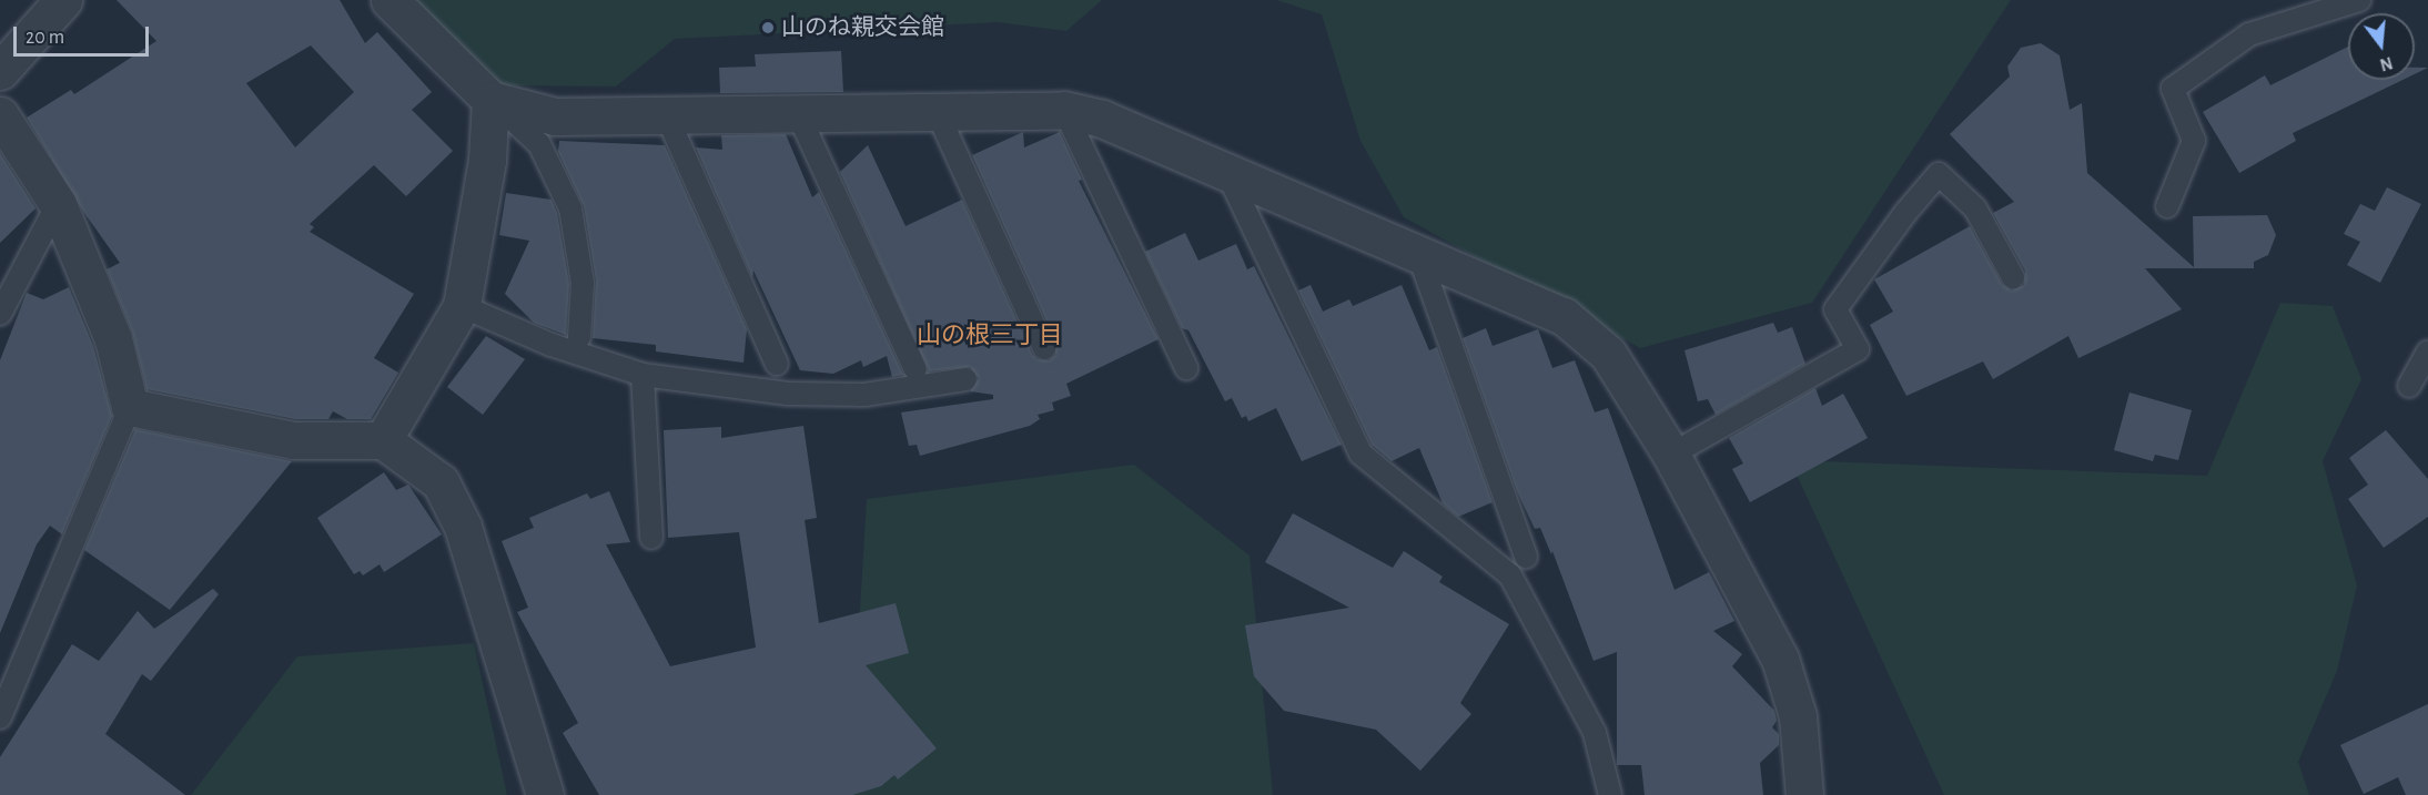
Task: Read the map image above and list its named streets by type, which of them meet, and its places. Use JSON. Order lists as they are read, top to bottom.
{
  "districts": ["山の根三丁目"],
  "places": ["山のね親交会館"],
  "scale_bar": "20 m",
  "north": "bottom"
}
